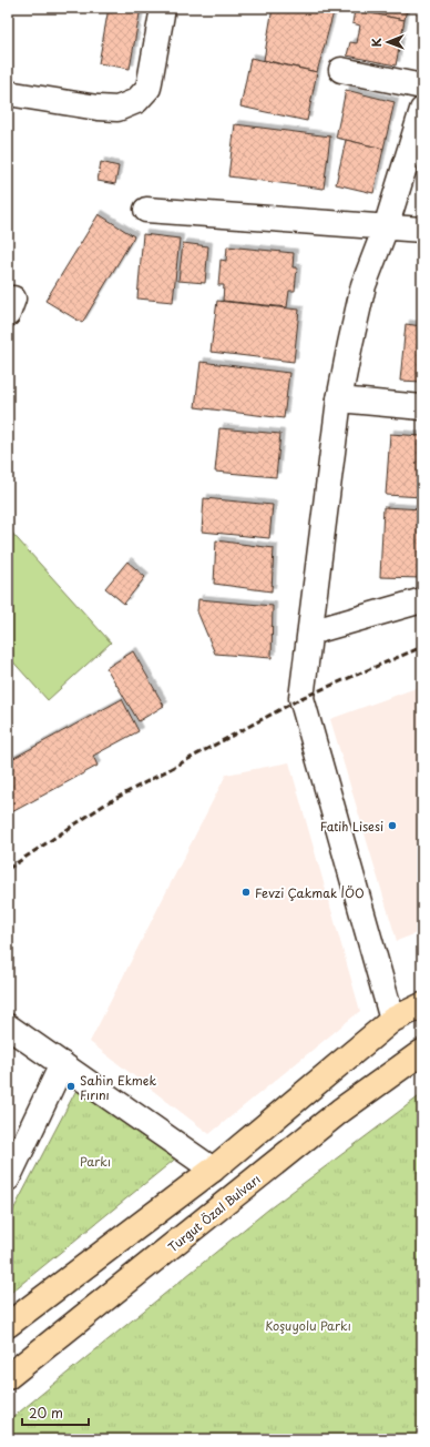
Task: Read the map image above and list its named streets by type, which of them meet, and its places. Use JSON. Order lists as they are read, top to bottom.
{
  "streets": {
    "main road": ["Turgut Özal Bulvarı"]
  },
  "parks": ["Parkı", "Koşuyolu Parkı"],
  "places": ["Fatih Lisesi", "Fevzi Çakmak İÖO", "Sahin Ekmek Fırını"],
  "scale_bar": "20 m",
  "north": "left"
}
